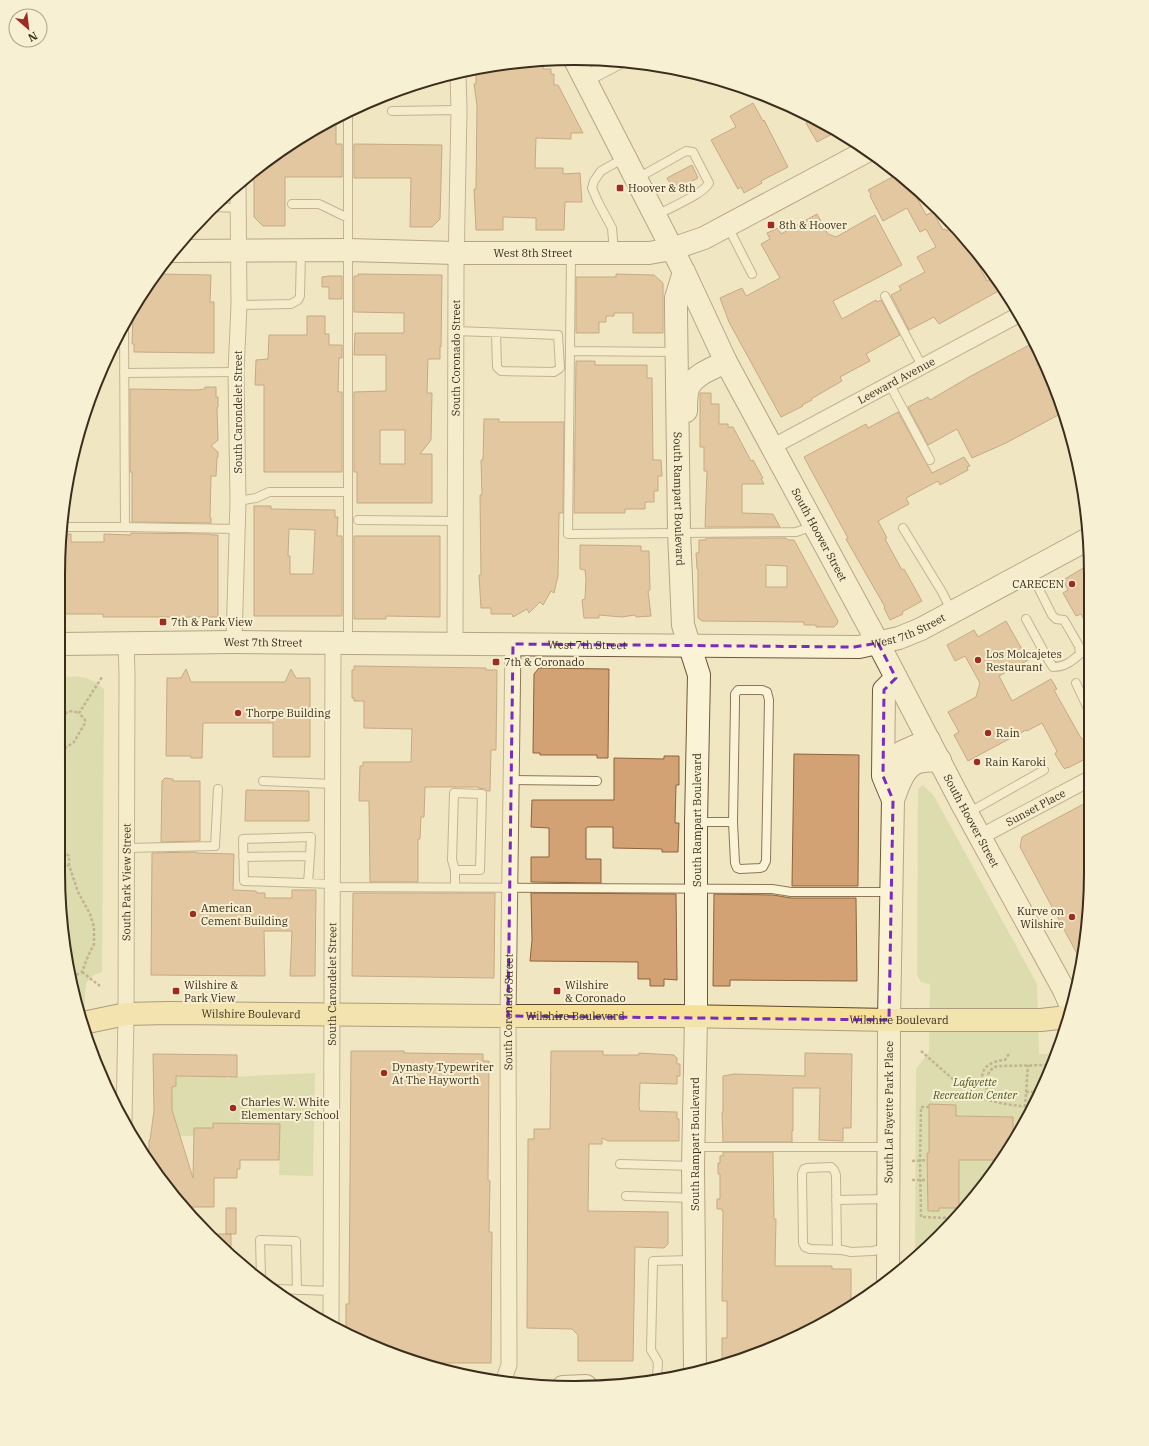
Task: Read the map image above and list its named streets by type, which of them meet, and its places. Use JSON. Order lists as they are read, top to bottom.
{
  "streets": {
    "main road": ["Wilshire Boulevard"],
    "street": [
      "West 8th Street",
      "South Coronado Street",
      "Leeward Avenue",
      "South Carondelet Street",
      "South Rampart Boulevard",
      "South Hoover Street",
      "West 7th Street",
      "Sunset Place",
      "South Park View Street",
      "South La Fayette Park Place"
    ]
  },
  "crossings": [
    ["West 8th Street", "South Coronado Street"],
    ["West 8th Street", "South Carondelet Street"],
    ["West 8th Street", "South Hoover Street"],
    ["South Coronado Street", "West 7th Street"],
    ["South Coronado Street", "Wilshire Boulevard"],
    ["Leeward Avenue", "South Hoover Street"],
    ["South Carondelet Street", "West 7th Street"],
    ["South Carondelet Street", "Wilshire Boulevard"],
    ["South Rampart Boulevard", "South Hoover Street"],
    ["South Rampart Boulevard", "West 7th Street"],
    ["South Rampart Boulevard", "Wilshire Boulevard"],
    ["South Hoover Street", "West 7th Street"],
    ["South Hoover Street", "Sunset Place"],
    ["South Hoover Street", "South La Fayette Park Place"],
    ["West 7th Street", "South Park View Street"],
    ["South Park View Street", "Wilshire Boulevard"],
    ["Wilshire Boulevard", "South La Fayette Park Place"]
  ],
  "parks": ["Lafayette Recreation Center"],
  "places": {
    "transit": [
      "Hoover & 8th",
      "8th & Hoover",
      "7th & Park View",
      "7th & Coronado",
      "Wilshire & Park View",
      "Wilshire & Coronado"
    ],
    "other": [
      "CARECEN",
      "Los Molcajetes Restaurant",
      "Thorpe Building",
      "Rain",
      "Rain Karoki",
      "American Cement Building",
      "Kurve on Wilshire",
      "Dynasty Typewriter At The Hayworth",
      "Charles W. White Elementary School"
    ]
  },
  "north": "bottom right"
}
